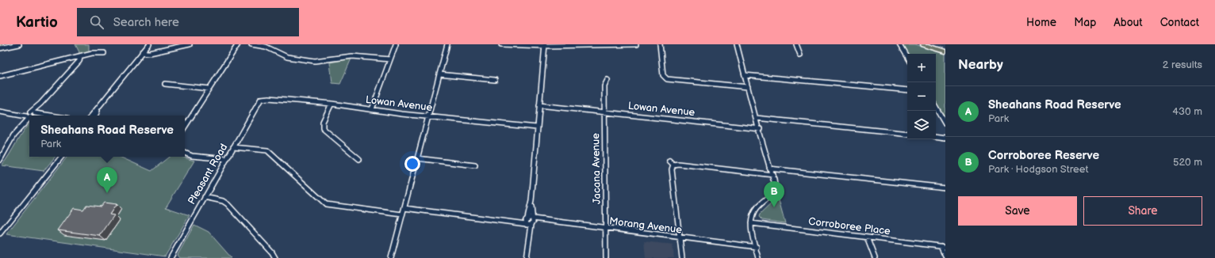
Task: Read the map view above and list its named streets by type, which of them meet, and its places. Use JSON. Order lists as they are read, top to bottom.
{
  "streets": {
    "street": [
      "Lowan Avenue",
      "Jacana Avenue",
      "Pleasant Road",
      "Morang Avenue",
      "Corroboree Place"
    ]
  },
  "crossings": [
    ["Lowan Avenue", "Jacana Avenue"],
    ["Lowan Avenue", "Pleasant Road"],
    ["Jacana Avenue", "Morang Avenue"]
  ],
  "page": {
    "header": "Kartio",
    "search": "Search here",
    "nav": [
      "Home",
      "Map",
      "About",
      "Contact"
    ],
    "heading": ["Nearby", "2 results"],
    "map_buttons": ["+", "−"],
    "list": [
      {
        "mark": "A",
        "name": "Sheahans Road Reserve",
        "note": "Park",
        "value": "430 m"
      },
      {
        "mark": "B",
        "name": "Corroboree Reserve",
        "note": "Park · Hodgson Street",
        "value": "520 m"
      }
    ],
    "popup": ["Sheahans Road Reserve", "Park"],
    "pins": ["A", "B"],
    "buttons": ["Save", "Share"]
  }
}
